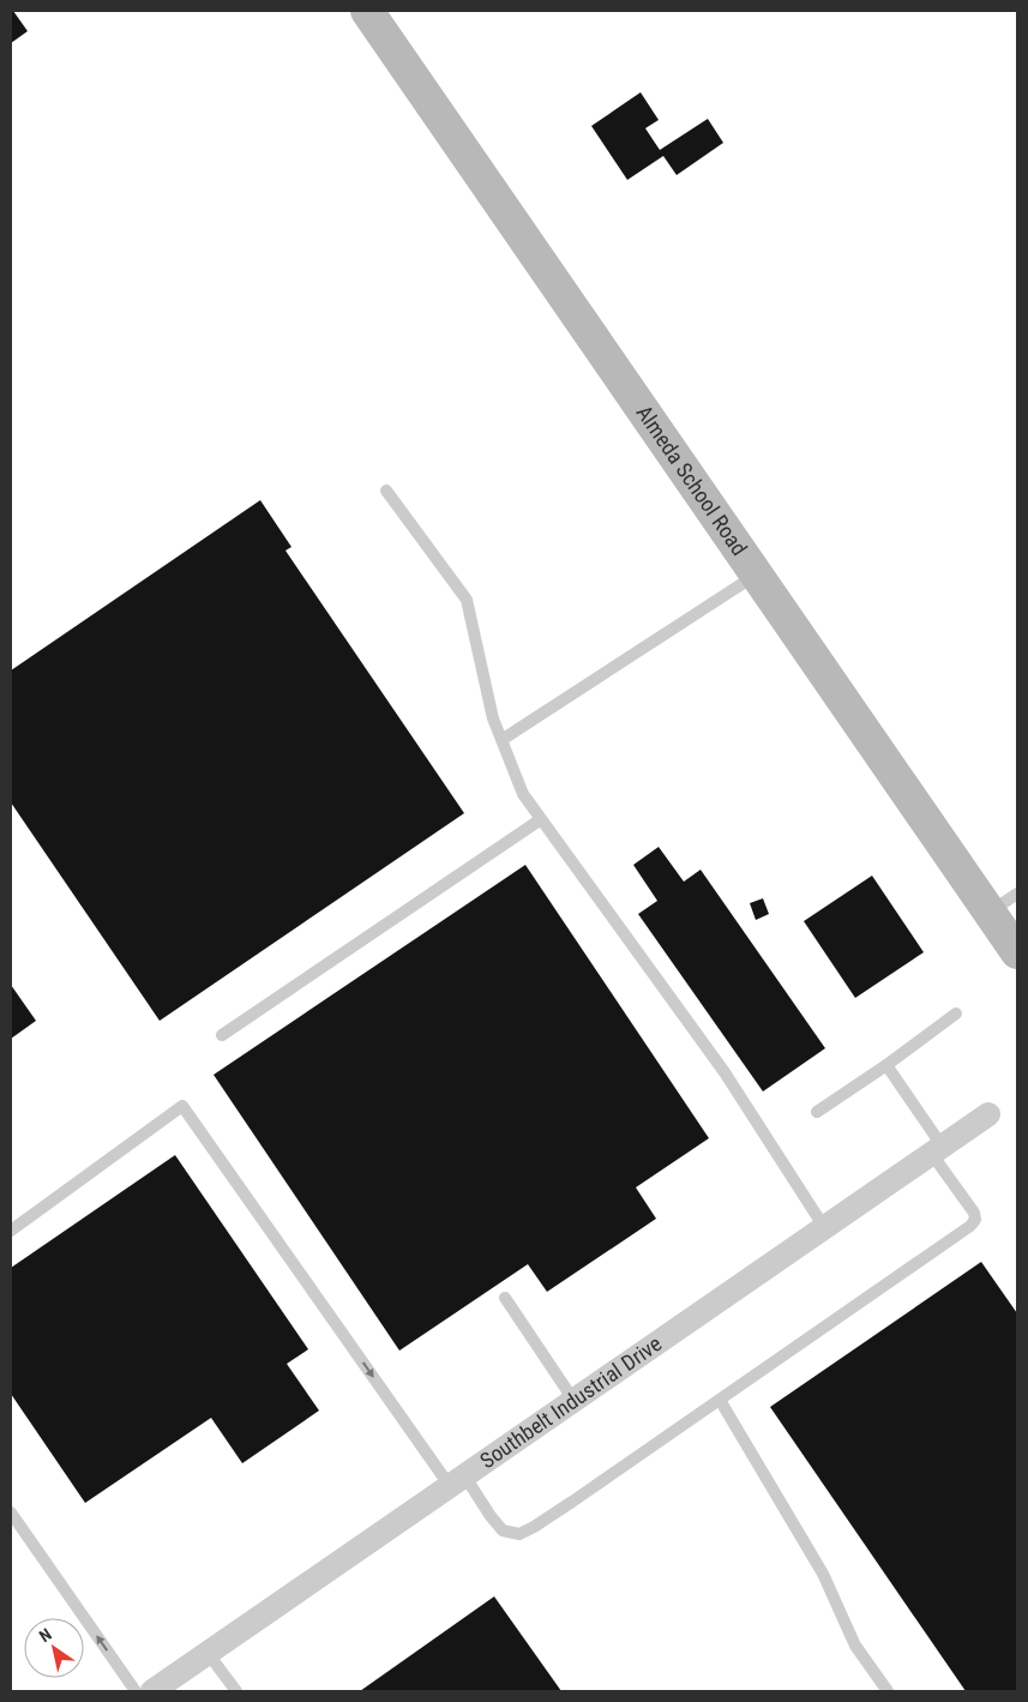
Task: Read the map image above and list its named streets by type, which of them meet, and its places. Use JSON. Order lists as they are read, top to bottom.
{
  "streets": {
    "street": ["Almeda School Road", "Southbelt Industrial Drive"]
  },
  "north": "top left"
}
